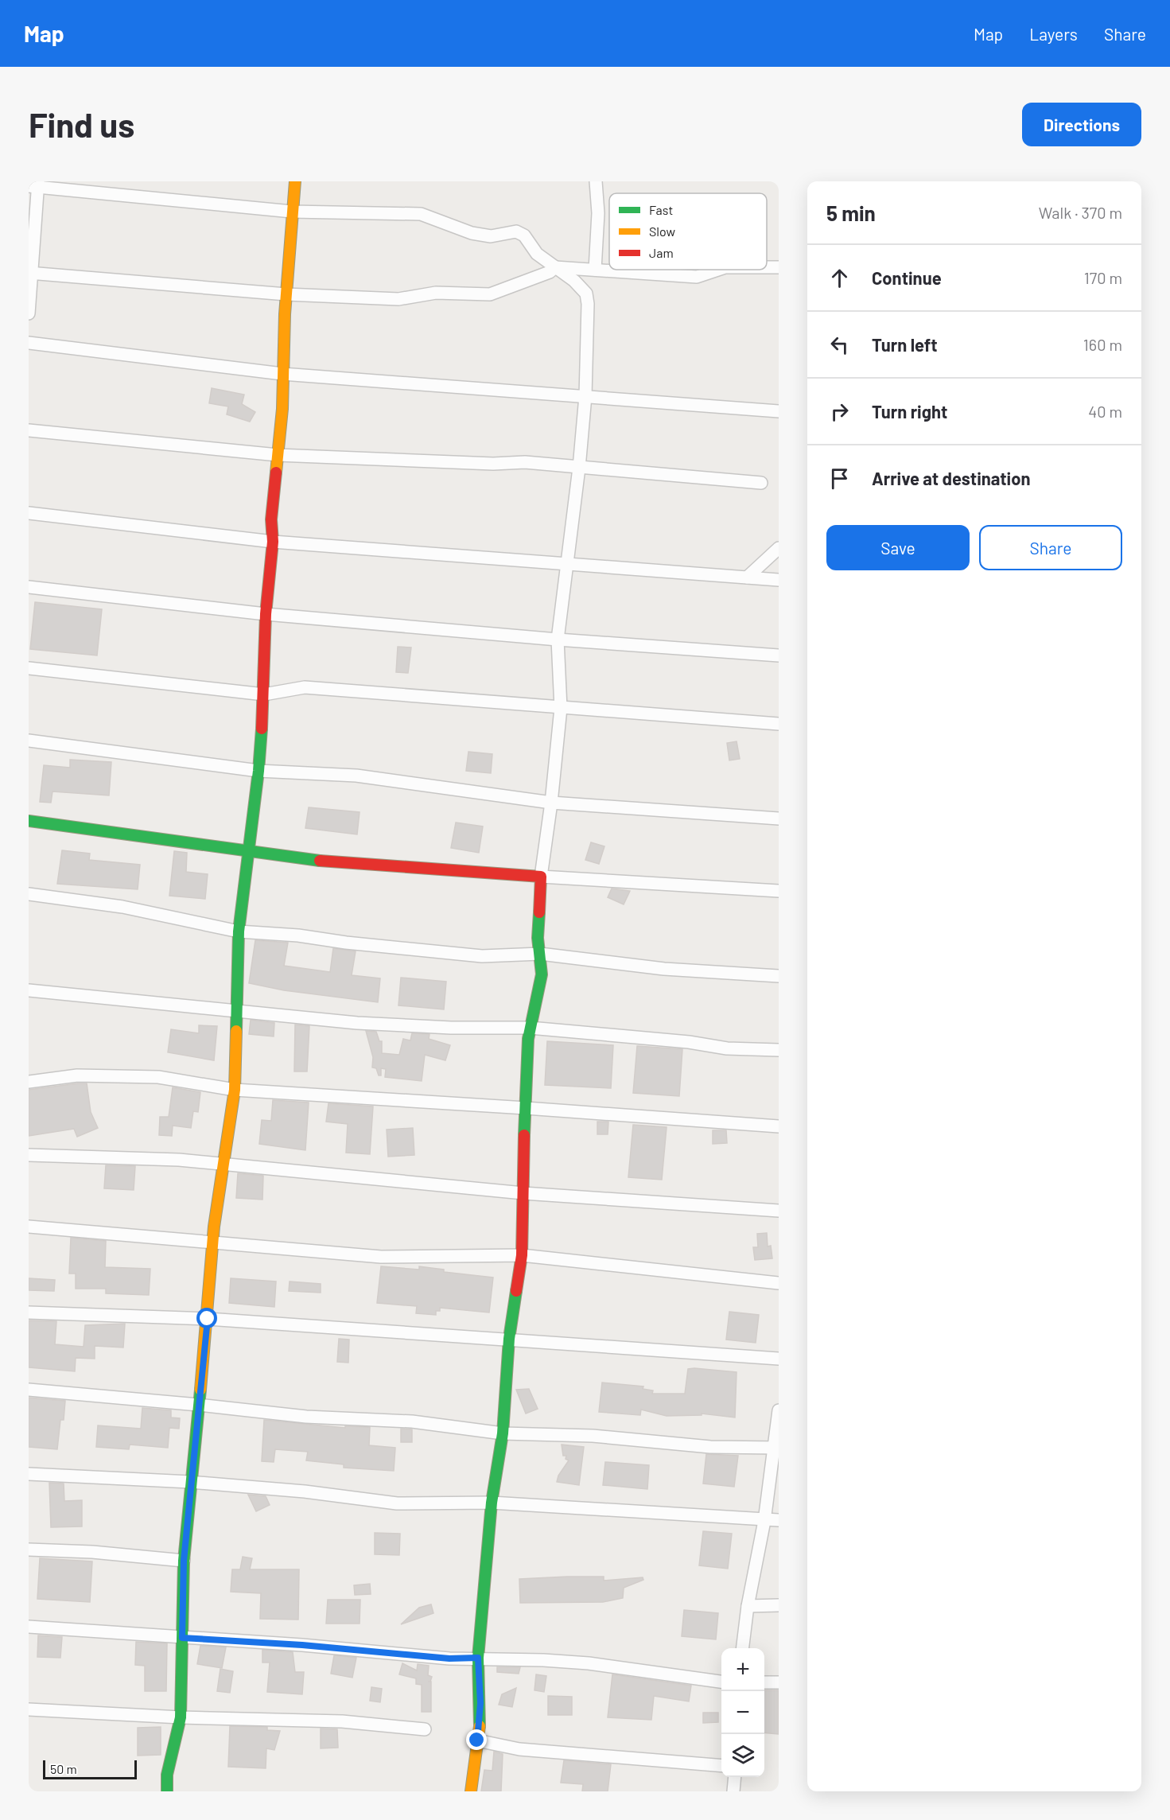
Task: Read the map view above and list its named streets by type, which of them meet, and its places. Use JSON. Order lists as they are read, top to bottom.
{
  "legend": ["Fast", "Slow", "Jam"],
  "scale_bar": "50 m",
  "page": {
    "header": "Map",
    "nav": ["Map", "Layers", "Share"],
    "buttons": [
      "Directions",
      ["Save", "Share"]
    ],
    "title": "Find us",
    "heading": ["5 min", "Walk · 370 m"],
    "list": [
      ["Continue", "170 m"],
      ["Turn left", "160 m"],
      ["Turn right", "40 m"],
      "Arrive at destination"
    ],
    "map_buttons": ["+", "−"],
    "scale": "50 m"
  }
}
